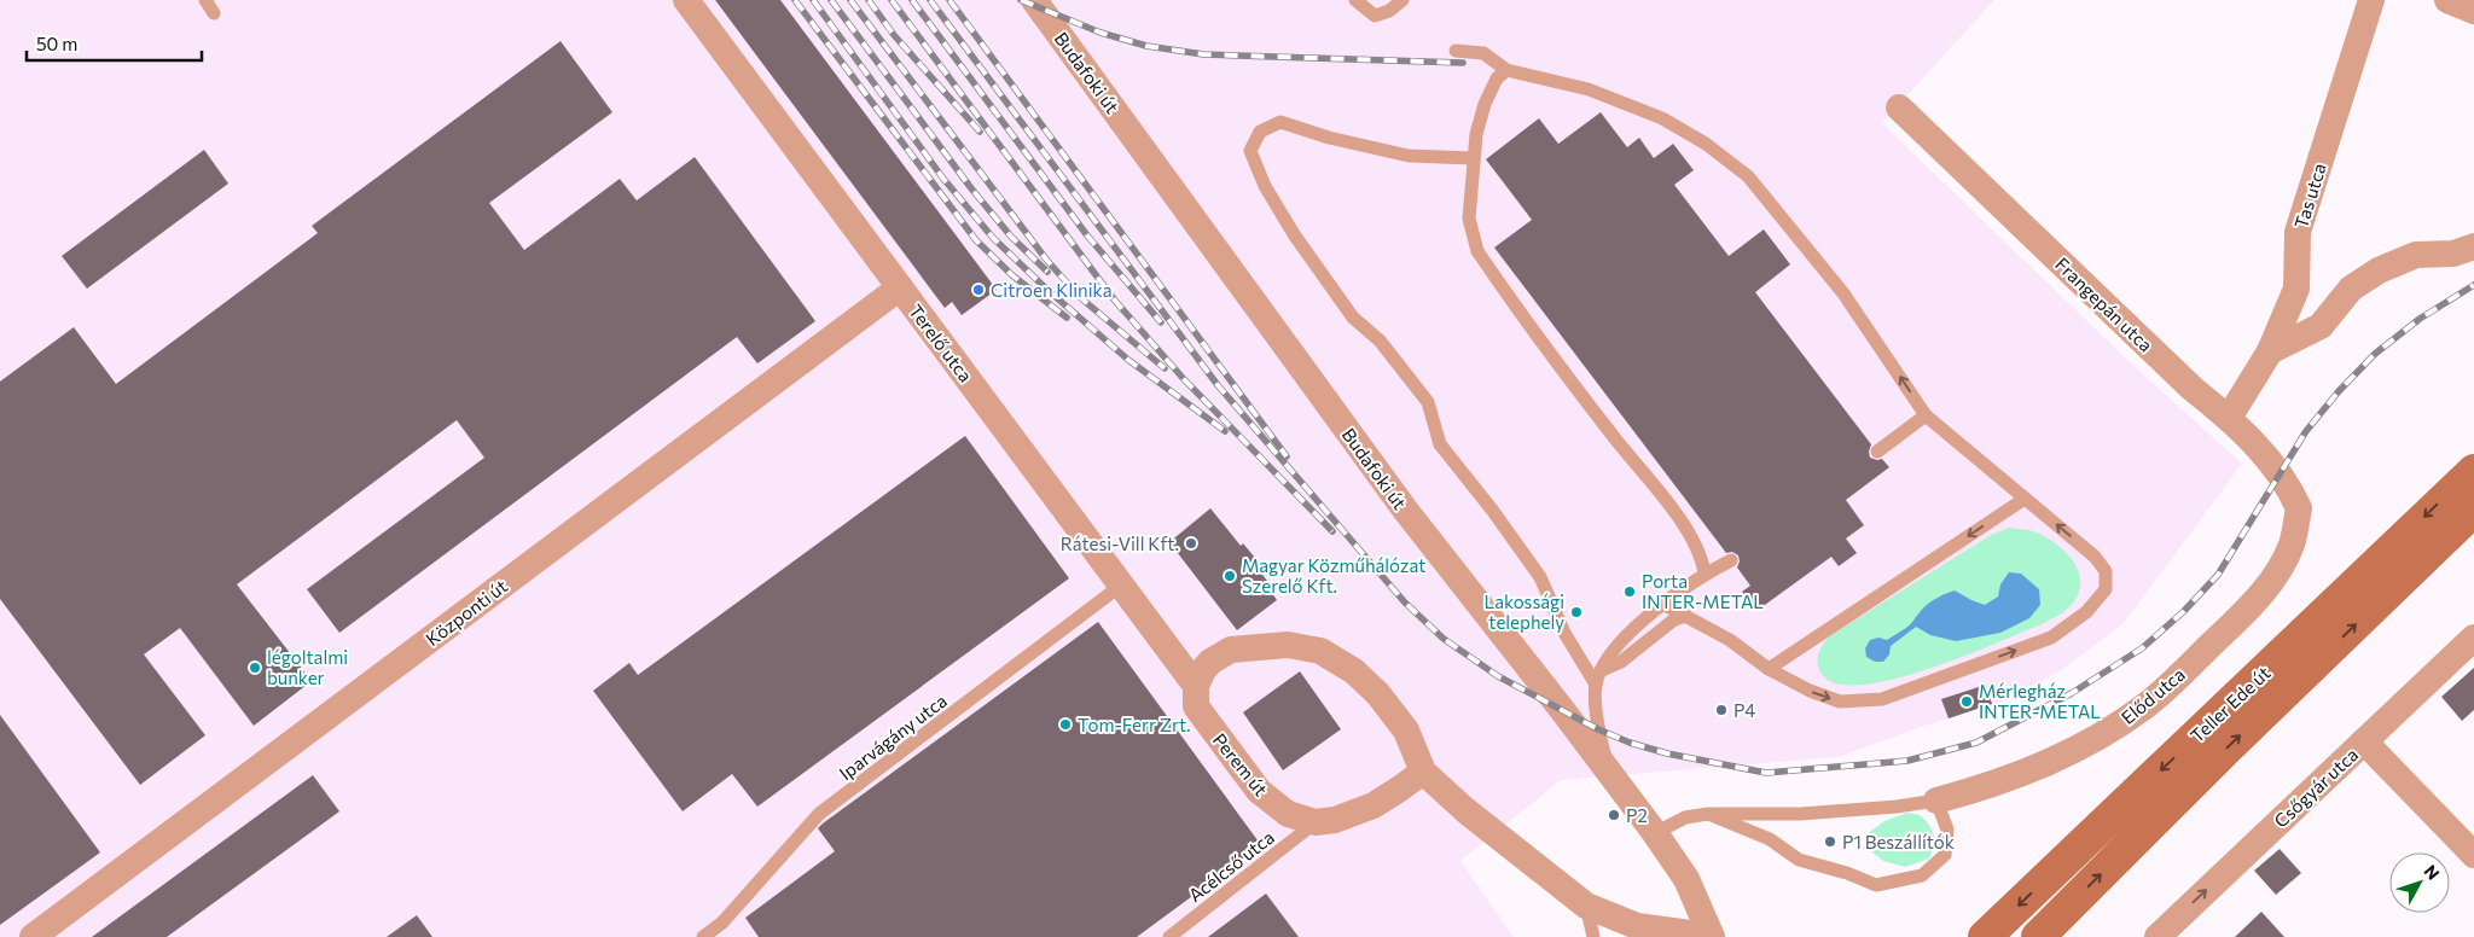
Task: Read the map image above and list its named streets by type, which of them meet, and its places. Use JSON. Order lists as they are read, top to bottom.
{
  "streets": {
    "main road": ["Teller Ede út"],
    "street": [
      "Budafoki út",
      "Tas utca",
      "Frangepán utca",
      "Terelő utca",
      "Központi út",
      "Előd utca",
      "Perem út",
      "Csőgyár utca"
    ],
    "lane": ["Iparvágány utca", "Acélcső utca"]
  },
  "crossings": [
    ["Tas utca", "Frangepán utca"],
    ["Frangepán utca", "Előd utca"],
    ["Terelő utca", "Központi út"],
    ["Terelő utca", "Iparvágány utca"],
    ["Terelő utca", "Perem út"],
    ["Terelő utca", "Acélcső utca"],
    ["Perem út", "Acélcső utca"]
  ],
  "one_way": ["Csőgyár utca"],
  "places": [
    "Citroen Klinika",
    "Rátesi-Vill Kft.",
    "Magyar Közműhálózat Szerelő Kft.",
    "Porta INTER-METAL",
    "Lakossági telephely",
    "légoltalmi bunker",
    "Mérlegház INTER-METAL",
    "P4",
    "Tom-Ferr Zrt.",
    "P2",
    "P1 Beszállítók"
  ],
  "scale_bar": "50 m",
  "north": "top right"
}
